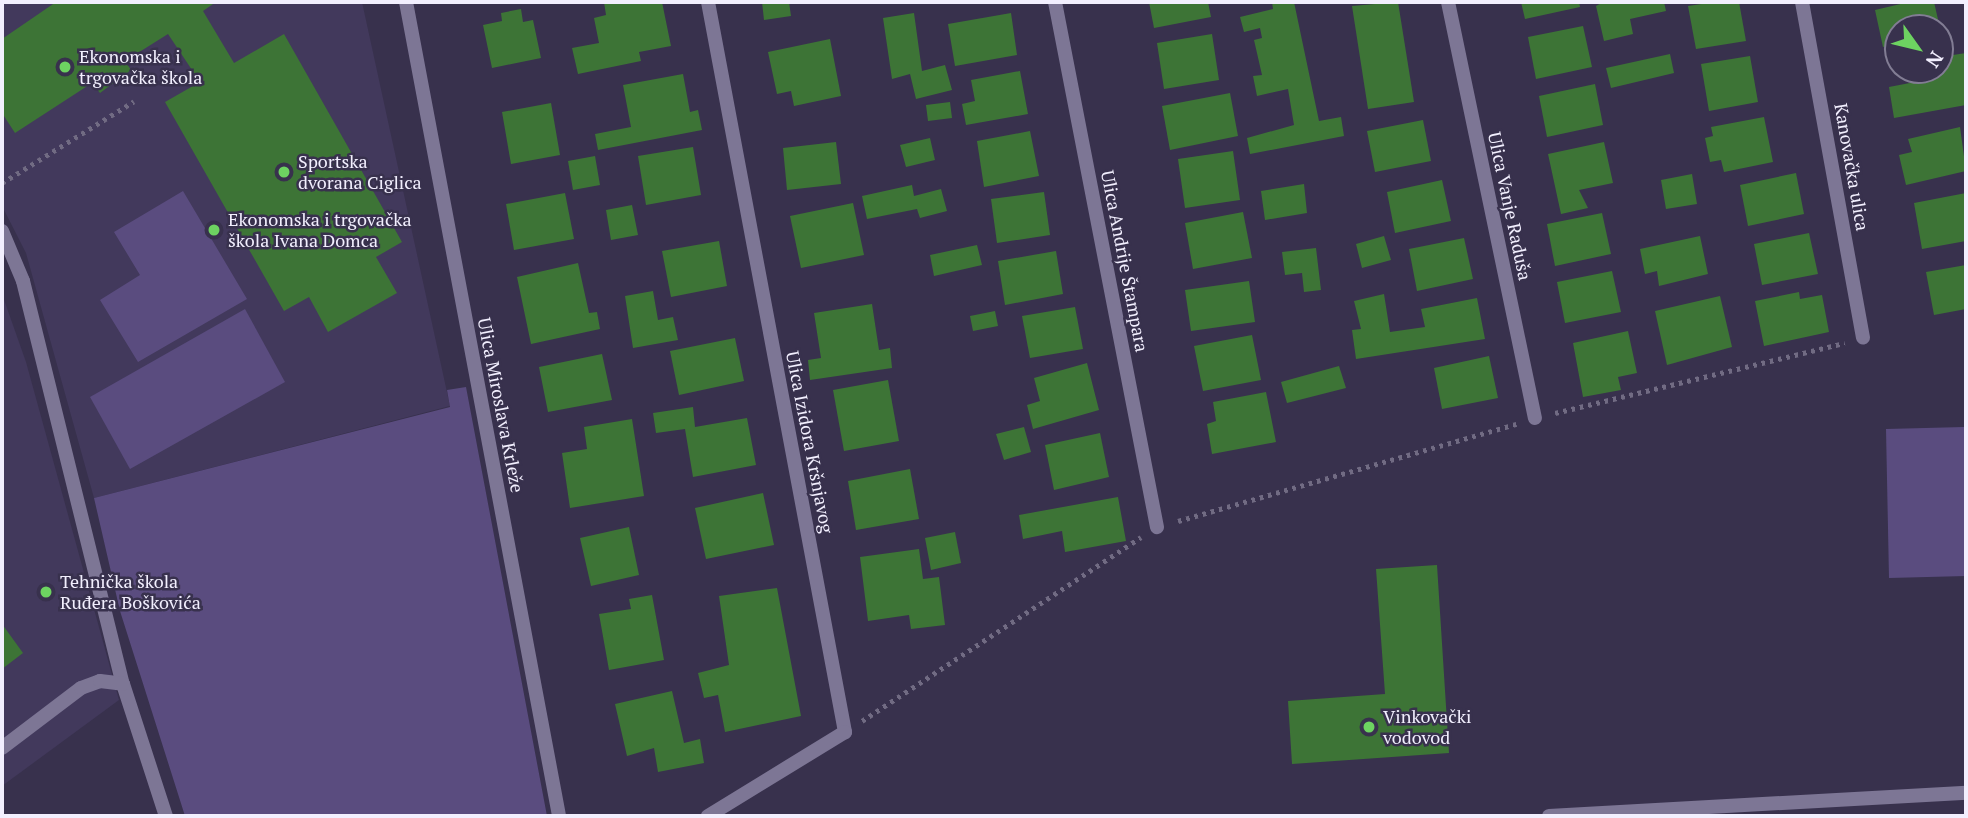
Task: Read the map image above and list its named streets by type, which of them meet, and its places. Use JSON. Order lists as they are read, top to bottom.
{
  "streets": {
    "street": [
      "Kanovačka ulica",
      "Ulica Vanje Raduša",
      "Ulica Andrije Štampara",
      "Ulica Miroslava Krleže",
      "Ulica Izidora Kršnjavog"
    ]
  },
  "places": [
    "Ekonomska i trgovačka škola",
    "Sportska dvorana Ciglica",
    "Ekonomska i trgovačka škola Ivana Domca",
    "Tehnička škola Ruđera Boškovića",
    "Vinkovački vodovod"
  ],
  "north": "bottom right"
}
